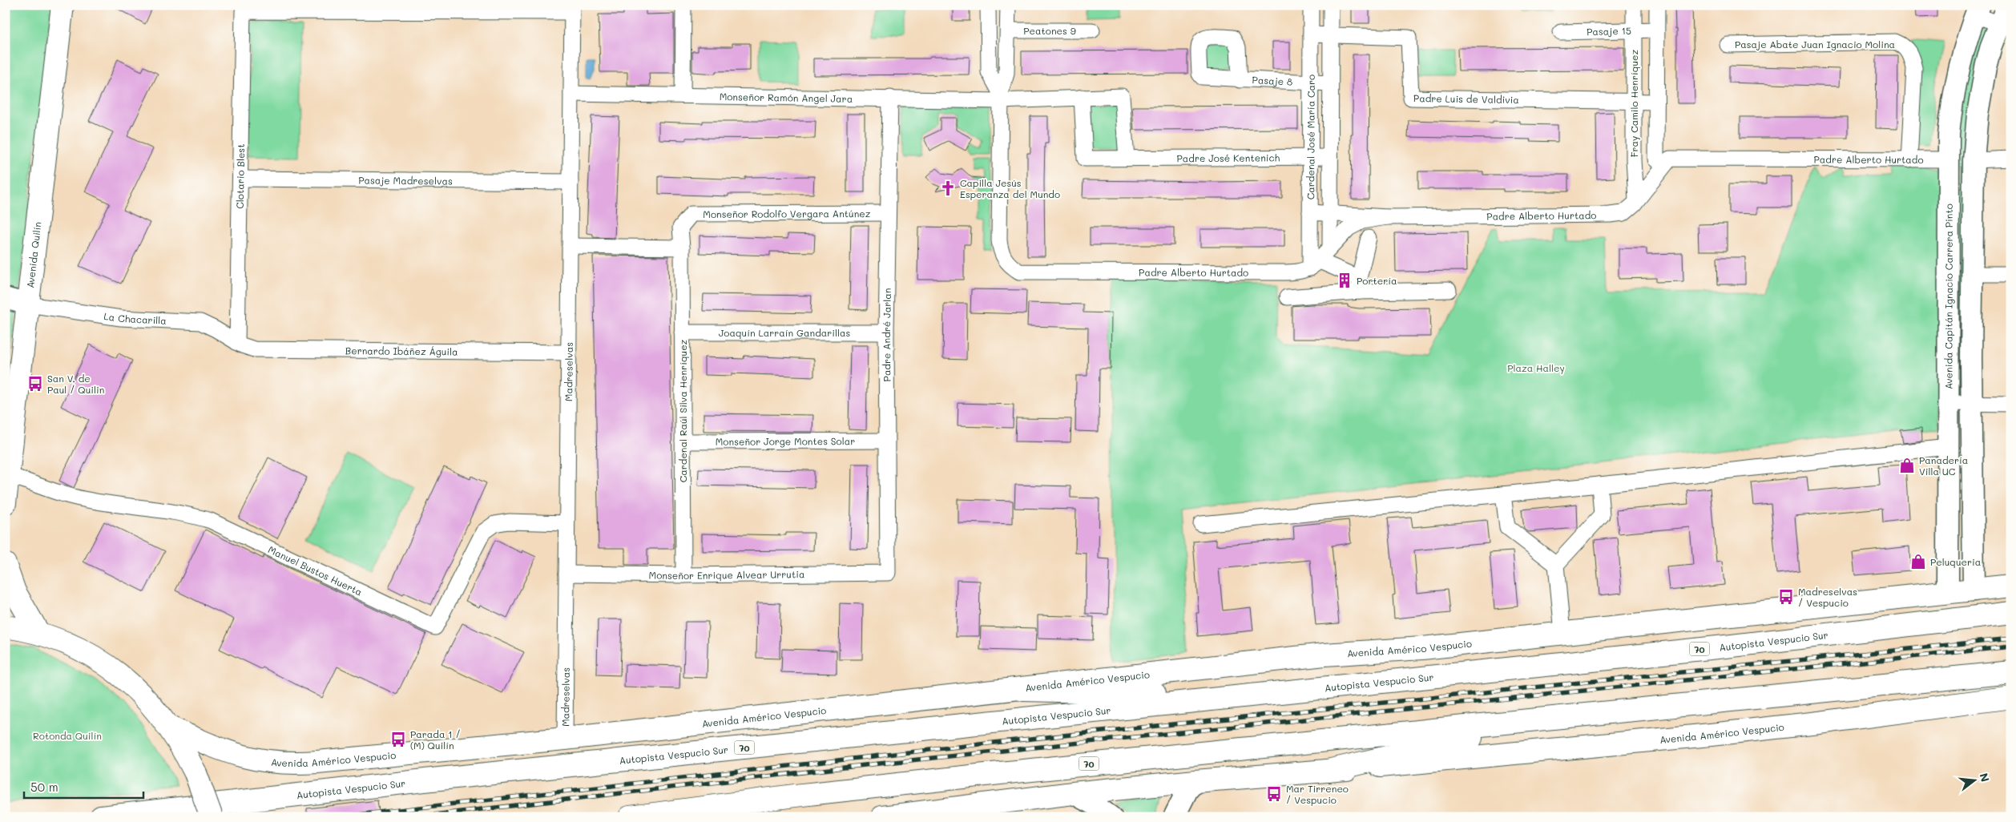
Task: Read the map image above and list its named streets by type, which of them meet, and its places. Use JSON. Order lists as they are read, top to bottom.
{
  "streets": {
    "main road": [
      "Avenida Quilín",
      "Autopista Vespucio Sur",
      "Avenida Américo Vespucio",
      "70"
    ],
    "street": [
      "Peatones 9",
      "Pasaje 15",
      "Pasaje Abate Juan Ignacio Molina",
      "Pasaje 8",
      "Monseñor Ramón Angel Jara",
      "Padre Luis de Valdivia",
      "Fray Camilo Henríquez",
      "Cardenal José María Caro",
      "Padre José Kentenich",
      "Padre Alberto Hurtado",
      "Clotario Blest",
      "Pasaje Madreselvas",
      "Monseñor Rodolfo Vergara Antúnez",
      "Avenida Capitán Ignacio Carrera Pinto",
      "La Chacarilla",
      "Joaquín Larraín Gandarillas",
      "Padre André Jarlan",
      "Bernardo Ibáñez Águila",
      "Madreselvas",
      "Cardenal Raúl Silva Henríquez",
      "Monseñor Jorge Montes Solar",
      "Manuel Bustos Huerta",
      "Monseñor Enrique Alvear Urrutia"
    ]
  },
  "crossings": [
    ["Pasaje 15", "Fray Camilo Henríquez"],
    ["Pasaje Abate Juan Ignacio Molina", "Padre Alberto Hurtado"],
    ["Pasaje 8", "Cardenal José María Caro"],
    ["Monseñor Ramón Angel Jara", "Padre Alberto Hurtado"],
    ["Monseñor Ramón Angel Jara", "Padre André Jarlan"],
    ["Monseñor Ramón Angel Jara", "Madreselvas"],
    ["Padre Luis de Valdivia", "Fray Camilo Henríquez"],
    ["Padre Luis de Valdivia", "Cardenal José María Caro"],
    ["Fray Camilo Henríquez", "Padre Alberto Hurtado"],
    ["Cardenal José María Caro", "Padre José Kentenich"],
    ["Cardenal José María Caro", "Padre Alberto Hurtado"],
    ["Padre Alberto Hurtado", "Avenida Capitán Ignacio Carrera Pinto"],
    ["Clotario Blest", "Pasaje Madreselvas"],
    ["Clotario Blest", "La Chacarilla"],
    ["Clotario Blest", "Bernardo Ibáñez Águila"],
    ["Clotario Blest", "Madreselvas"],
    ["Pasaje Madreselvas", "Madreselvas"],
    ["Monseñor Rodolfo Vergara Antúnez", "Padre André Jarlan"],
    ["Monseñor Rodolfo Vergara Antúnez", "Cardenal Raúl Silva Henríquez"],
    ["Avenida Quilín", "La Chacarilla"],
    ["Avenida Quilín", "Manuel Bustos Huerta"],
    ["Avenida Capitán Ignacio Carrera Pinto", "Avenida Américo Vespucio"],
    ["La Chacarilla", "Bernardo Ibáñez Águila"],
    ["Joaquín Larraín Gandarillas", "Padre André Jarlan"],
    ["Joaquín Larraín Gandarillas", "Cardenal Raúl Silva Henríquez"],
    ["Padre André Jarlan", "Monseñor Jorge Montes Solar"],
    ["Padre André Jarlan", "Monseñor Enrique Alvear Urrutia"],
    ["Bernardo Ibáñez Águila", "Madreselvas"],
    ["Madreselvas", "Manuel Bustos Huerta"],
    ["Madreselvas", "Monseñor Enrique Alvear Urrutia"],
    ["Madreselvas", "Avenida Américo Vespucio"],
    ["Cardenal Raúl Silva Henríquez", "Monseñor Jorge Montes Solar"],
    ["Cardenal Raúl Silva Henríquez", "Monseñor Enrique Alvear Urrutia"]
  ],
  "parks": ["Plaza Halley", "Rotonda Quilín"],
  "places": {
    "church": ["Capilla Jesús Esperanza del Mundo"],
    "building": ["Portería"],
    "bus stop": [
      "San V. de Paul / Quilin",
      "Madreselvas / Vespucio",
      "Parada 1 / (M) Quilín",
      "Mar Tirreneo / Vespucio"
    ],
    "shop": ["Panadería Villa UC", "Peluqueria"]
  },
  "scale_bar": "50 m",
  "north": "right"
}
